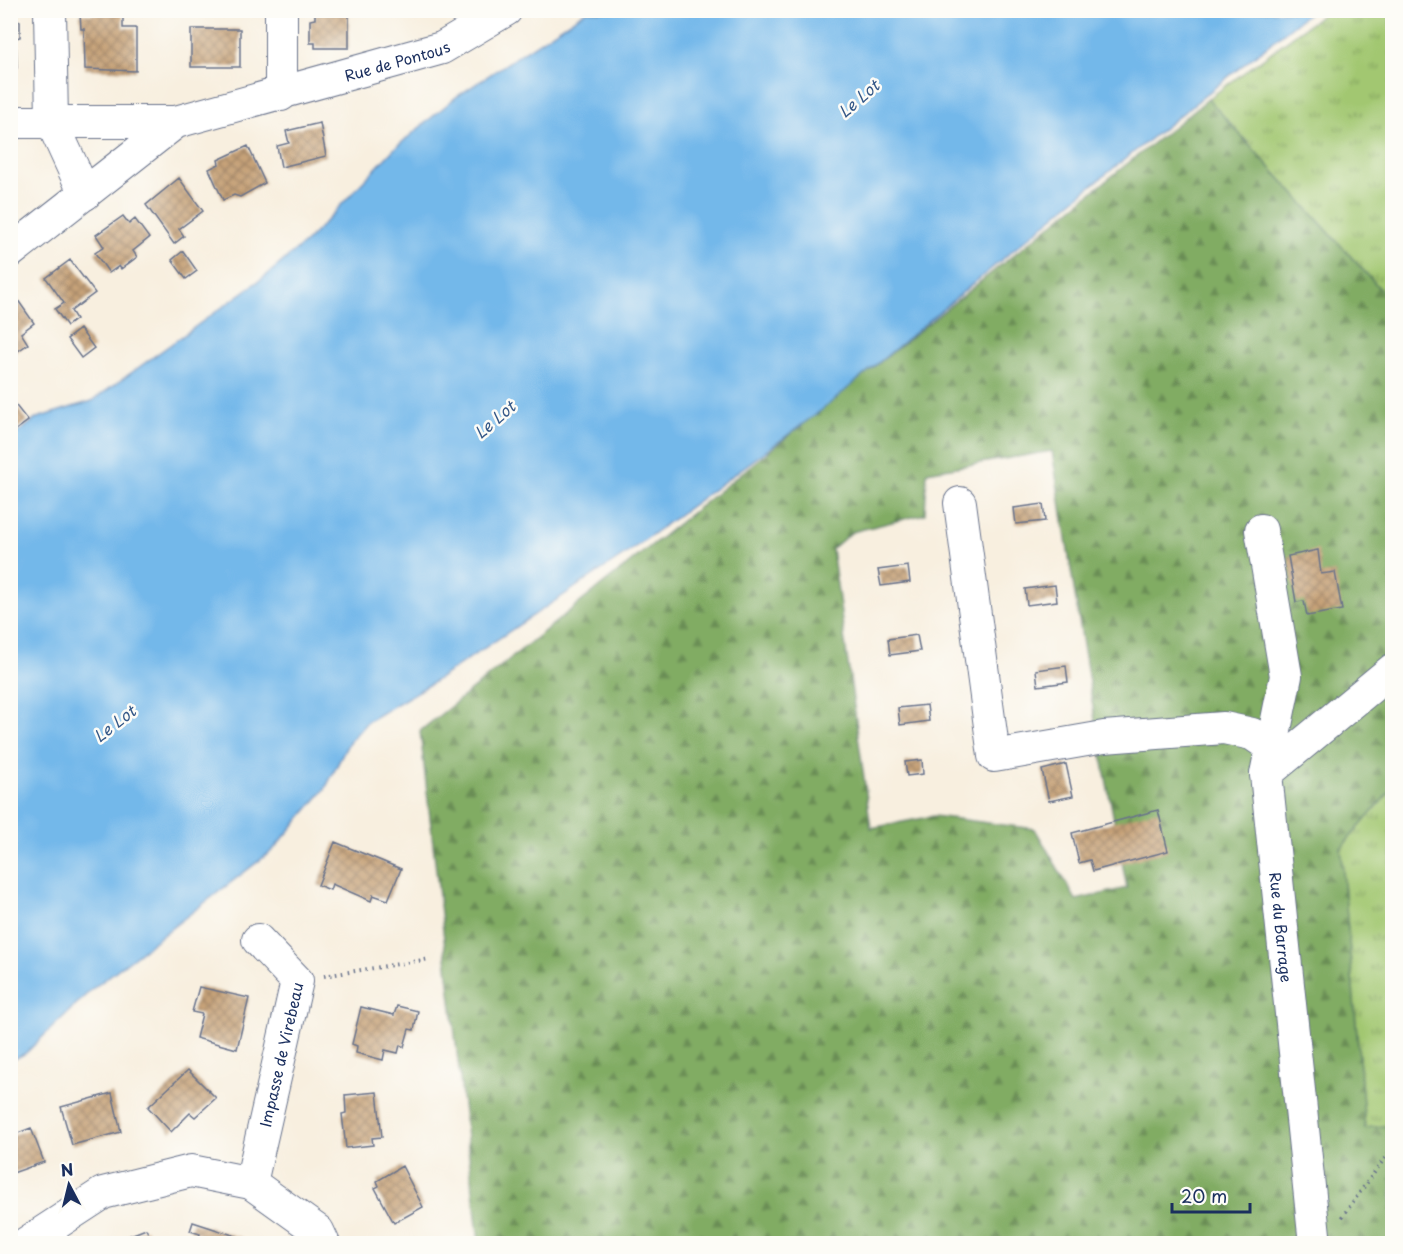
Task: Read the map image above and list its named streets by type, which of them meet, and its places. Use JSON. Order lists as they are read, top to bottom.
{
  "streets": {
    "street": ["Rue de Pontous", "Rue du Barrage", "Impasse de Virebeau"]
  },
  "water": ["Le Lot"],
  "scale_bar": "20 m",
  "north": "top"
}
